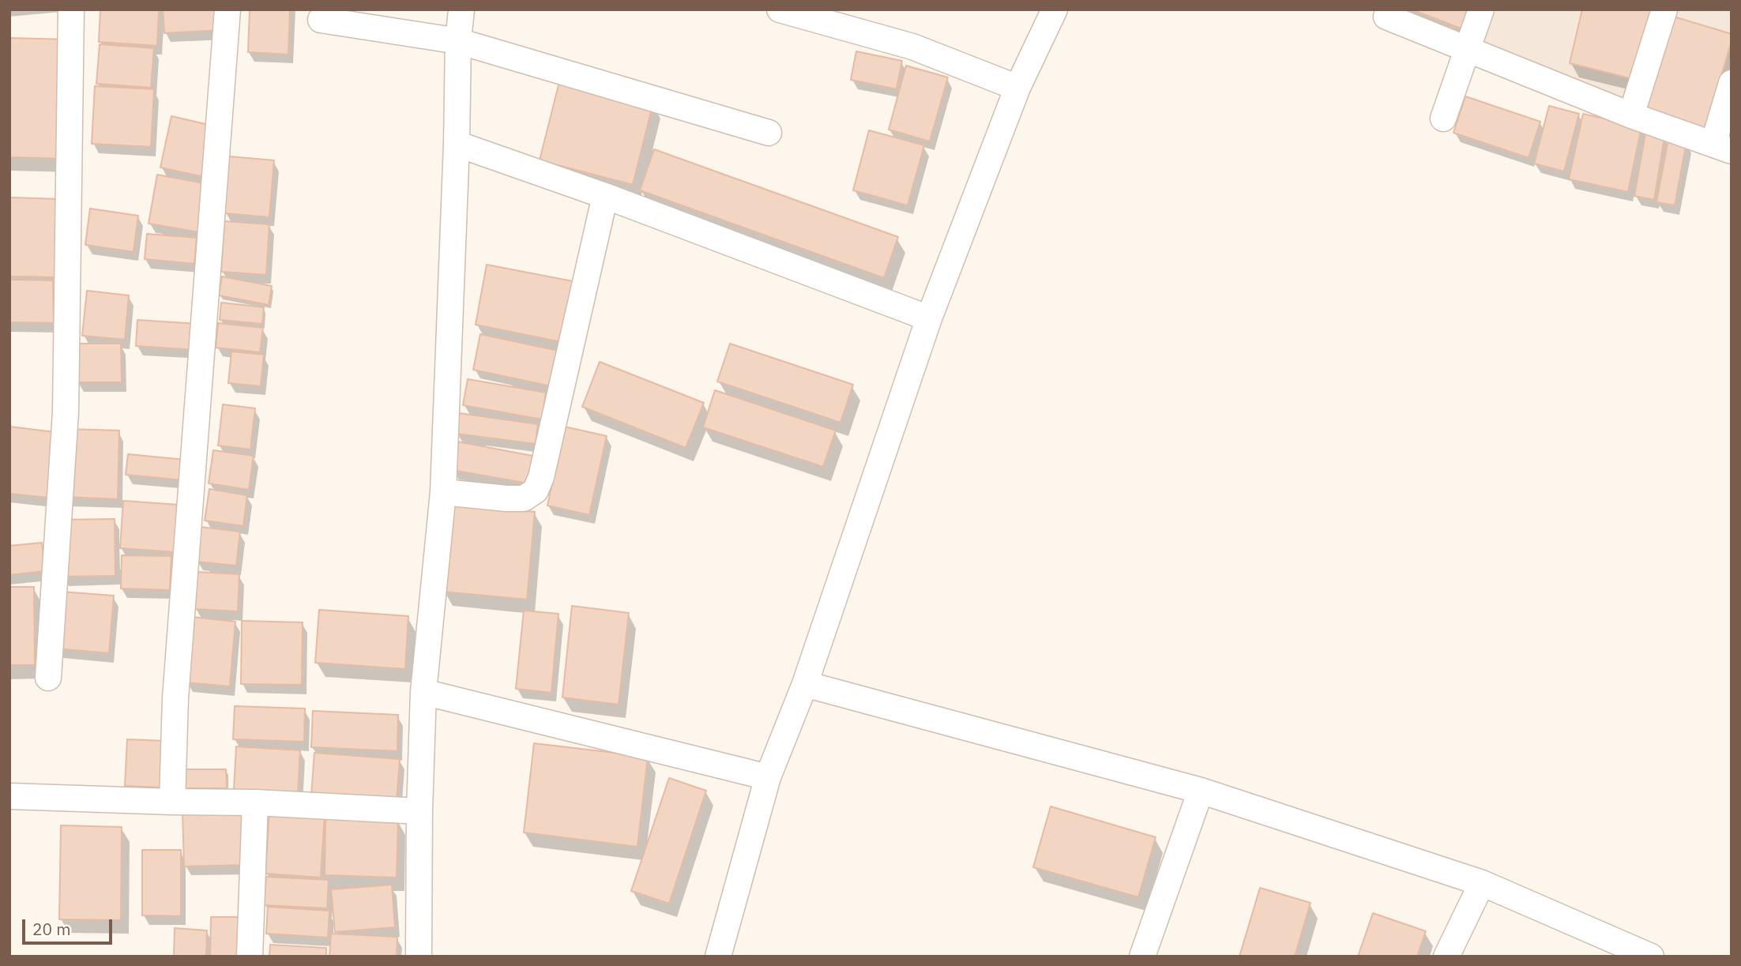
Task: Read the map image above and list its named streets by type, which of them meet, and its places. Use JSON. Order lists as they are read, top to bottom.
{
  "scale_bar": "20 m"
}
